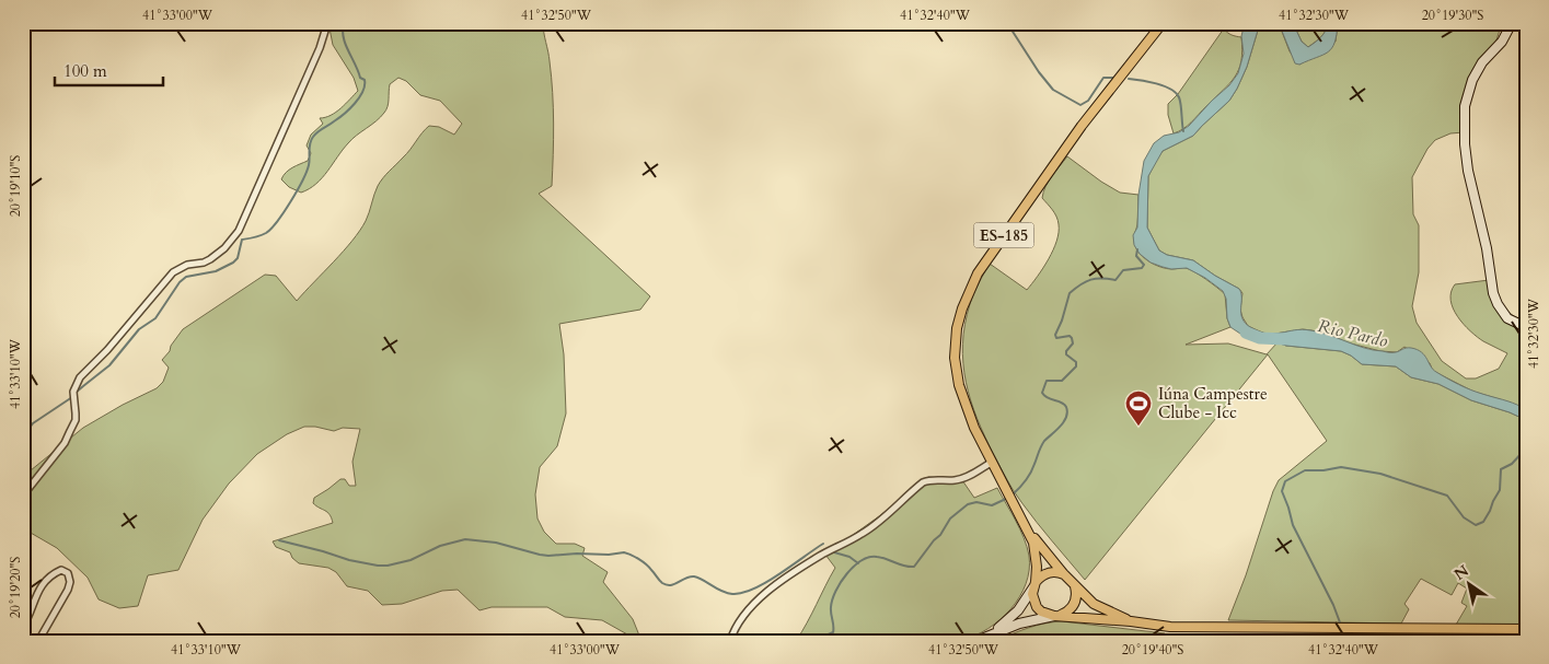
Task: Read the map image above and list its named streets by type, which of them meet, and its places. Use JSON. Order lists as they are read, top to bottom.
{
  "streets": {
    "main road": ["ES-185"]
  },
  "water": ["Rio Pardo"],
  "places": {
    "sports": ["Iúna Campestre Clube - Icc"]
  },
  "scale_bar": "100 m",
  "north": "top left",
  "coordinates": [
    "41°33'00\"W",
    "41°32'50\"W",
    "41°32'40\"W",
    "41°32'30\"W",
    "20°19'30\"S",
    "20°19'10\"S",
    "41°33'10\"W",
    "20°19'20\"S",
    "20°19'40\"S"
  ]
}
